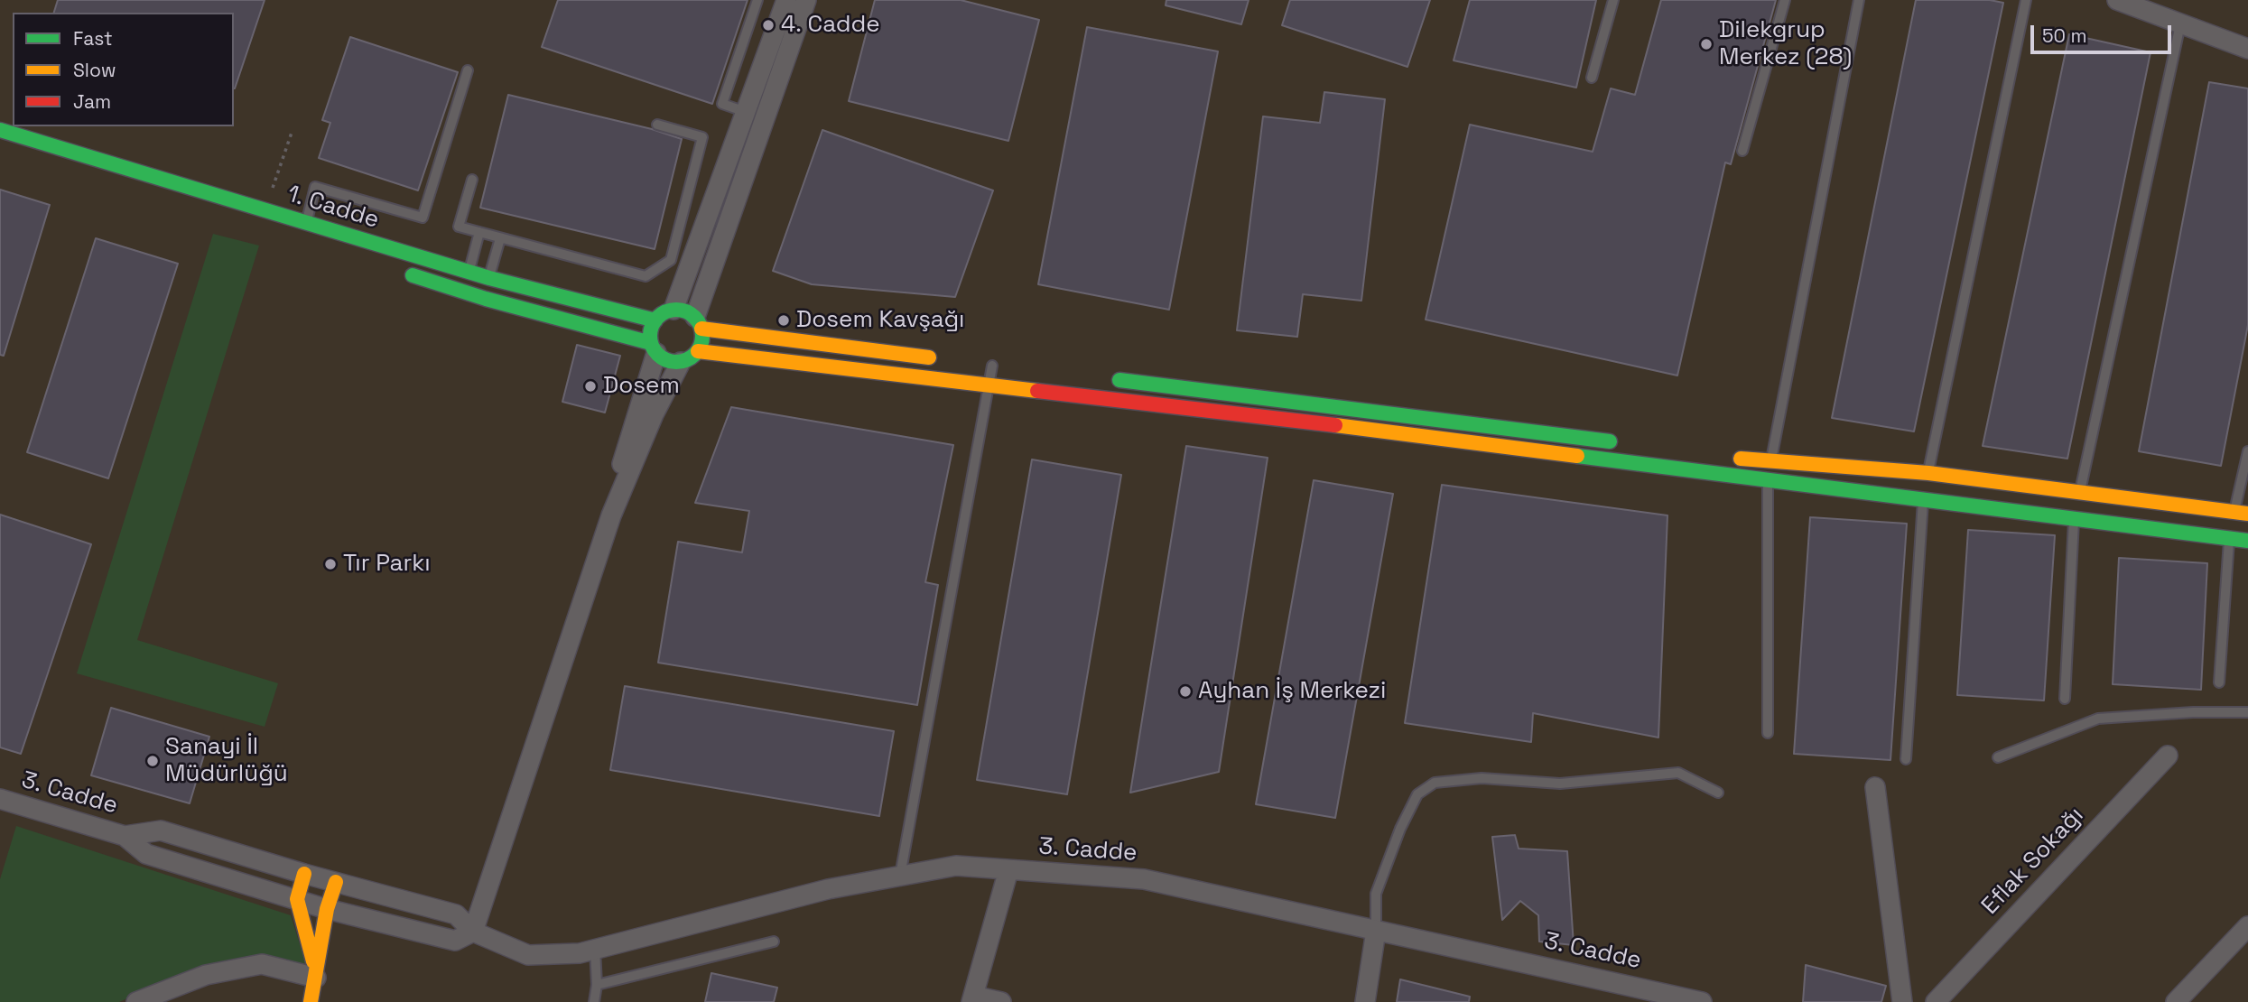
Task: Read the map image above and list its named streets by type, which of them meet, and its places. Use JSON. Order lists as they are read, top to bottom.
{
  "streets": {
    "street": ["1. Cadde", "3. Cadde", "Eflak Sokağı"]
  },
  "places": [
    "4. Cadde",
    "Dilekgrup Merkez (28)",
    "Dosem Kavşağı",
    "Dosem",
    "Tır Parkı",
    "Ayhan İş Merkezi",
    "Sanayi İl Müdürlüğü"
  ],
  "legend": ["Fast", "Slow", "Jam"],
  "scale_bar": "50 m"
}
